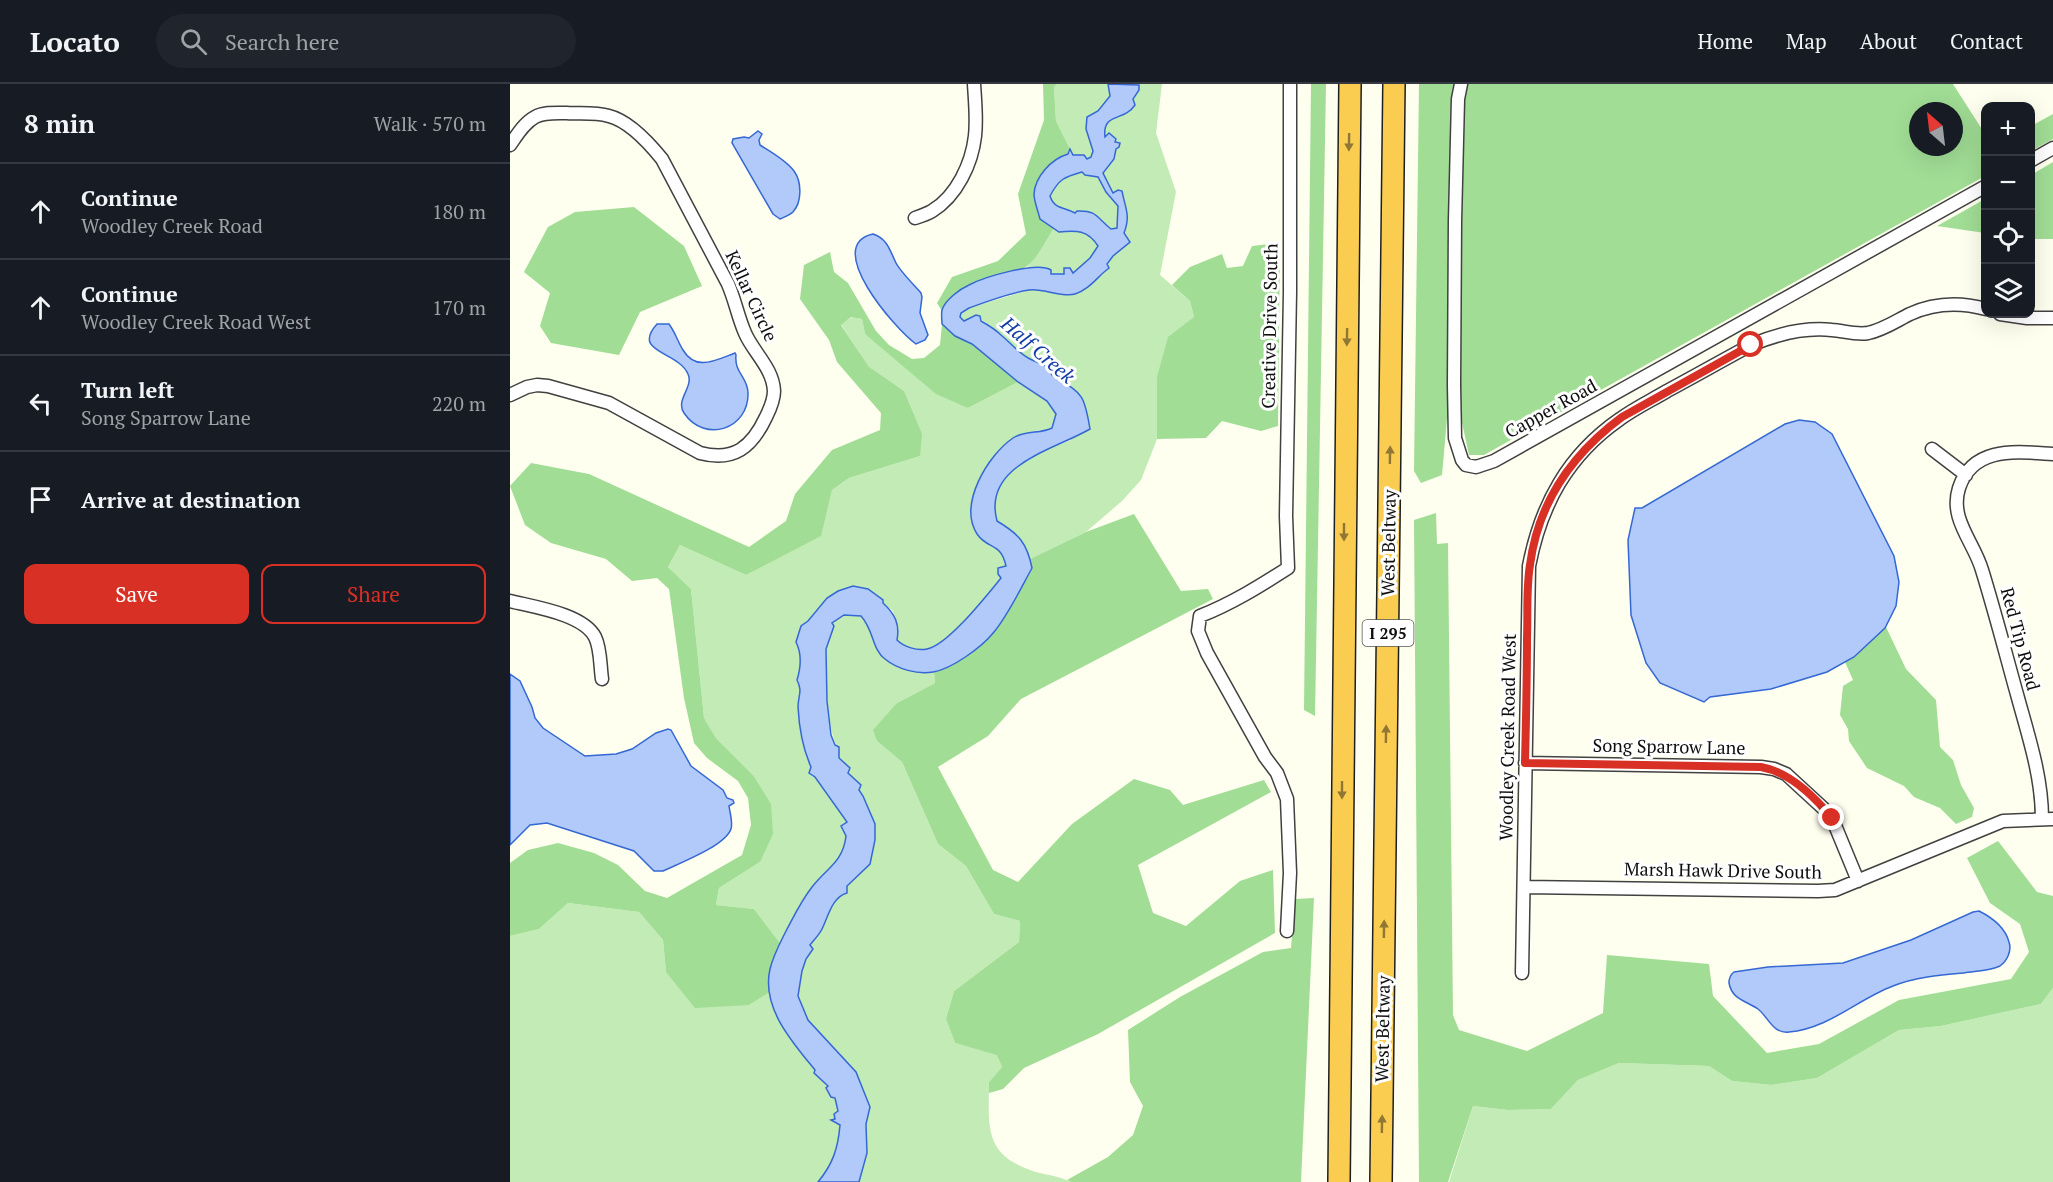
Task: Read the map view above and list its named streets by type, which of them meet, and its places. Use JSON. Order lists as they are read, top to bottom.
{
  "streets": {
    "highway": ["West Beltway", "I 295"],
    "street": [
      "Kellar Circle",
      "Creative Drive South",
      "Capper Road",
      "Red Tip Road",
      "Woodley Creek Road West",
      "Song Sparrow Lane",
      "Marsh Hawk Drive South"
    ]
  },
  "crossings": [
    ["Red Tip Road", "Marsh Hawk Drive South"],
    ["Woodley Creek Road West", "Song Sparrow Lane"],
    ["Woodley Creek Road West", "Marsh Hawk Drive South"],
    ["Song Sparrow Lane", "Marsh Hawk Drive South"]
  ],
  "water": ["Half Creek"],
  "north": "top left",
  "page": {
    "header": "Locato",
    "search": "Search here",
    "nav": [
      "Home",
      "Map",
      "About",
      "Contact"
    ],
    "heading": ["8 min", "Walk · 570 m"],
    "map_buttons": ["+", "−"],
    "list": [
      ["Continue", "Woodley Creek Road", "180 m"],
      ["Continue", "Woodley Creek Road West", "170 m"],
      ["Turn left", "Song Sparrow Lane", "220 m"],
      "Arrive at destination"
    ],
    "buttons": ["Save", "Share"]
  }
}
